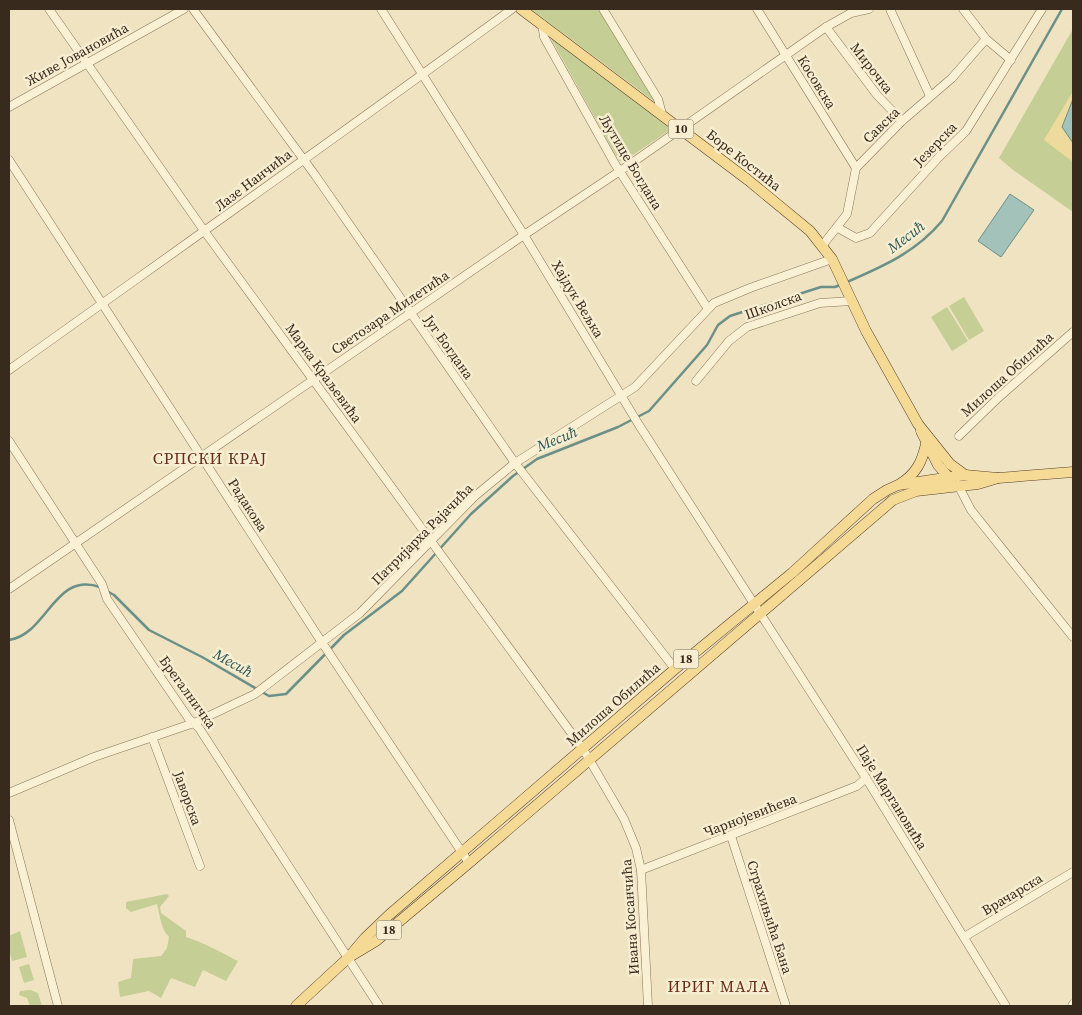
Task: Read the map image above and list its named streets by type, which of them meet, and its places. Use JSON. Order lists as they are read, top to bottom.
{
  "streets": {
    "main road": [
      "10",
      "Боре Костића",
      "Милоша Обилића",
      "18"
    ],
    "street": [
      "Живе Јовановића",
      "Мирочка",
      "Косовска",
      "Савска",
      "Језерска",
      "Љутице Богдана",
      "Лазе Нанчића",
      "Хајдук Вељка",
      "Школска",
      "Светозара Милетића",
      "Југ Богдана",
      "Марка Краљевића",
      "Радакова",
      "Патријарха Рајачића",
      "Брегалничка",
      "Паје Маргановића",
      "Јаворска",
      "Чарнојевићева",
      "Врачарска",
      "Ивана Косанчића",
      "Страхињића Бана"
    ]
  },
  "crossings": [
    ["Живе Јовановића", "Марка Краљевића"],
    ["Мирочка", "Савска"],
    ["Мирочка", "Светозара Милетића"],
    ["Косовска", "Савска"],
    ["Косовска", "Светозара Милетића"],
    ["10", "Боре Костића"],
    ["10", "Школска"],
    ["10", "Милоша Обилића"],
    ["10", "18"],
    ["Боре Костића", "Љутице Богдана"],
    ["Боре Костића", "Школска"],
    ["Боре Костића", "Светозара Милетића"],
    ["Боре Костића", "Патријарха Рајачића"],
    ["Љутице Богдана", "Светозара Милетића"],
    ["Љутице Богдана", "Патријарха Рајачића"],
    ["Лазе Нанчића", "Хајдук Вељка"],
    ["Лазе Нанчића", "Југ Богдана"],
    ["Лазе Нанчића", "Марка Краљевића"],
    ["Лазе Нанчића", "Радакова"],
    ["Хајдук Вељка", "Светозара Милетића"],
    ["Хајдук Вељка", "Милоша Обилића"],
    ["Хајдук Вељка", "Патријарха Рајачића"],
    ["Хајдук Вељка", "Паје Маргановића"],
    ["Светозара Милетића", "Југ Богдана"],
    ["Светозара Милетића", "Марка Краљевића"],
    ["Светозара Милетића", "Радакова"],
    ["Светозара Милетића", "Брегалничка"],
    ["Југ Богдана", "Милоша Обилића"],
    ["Југ Богдана", "Патријарха Рајачића"],
    ["Марка Краљевића", "Милоша Обилића"],
    ["Марка Краљевића", "Патријарха Рајачића"],
    ["Марка Краљевића", "Ивана Косанчића"],
    ["Милоша Обилића", "Радакова"],
    ["Милоша Обилића", "18"],
    ["Милоша Обилића", "Брегалничка"],
    ["Милоша Обилића", "Паје Маргановића"],
    ["Милоша Обилића", "Ивана Косанчића"],
    ["Радакова", "Патријарха Рајачића"],
    ["Патријарха Рајачића", "Брегалничка"],
    ["Патријарха Рајачића", "Јаворска"],
    ["Паје Маргановића", "Чарнојевићева"],
    ["Паје Маргановића", "Врачарска"],
    ["Чарнојевићева", "Ивана Косанчића"],
    ["Чарнојевићева", "Страхињића Бана"]
  ],
  "districts": ["СРПСКИ КРАЈ", "ИРИГ МАЛА"],
  "water": ["Месић"]
}
